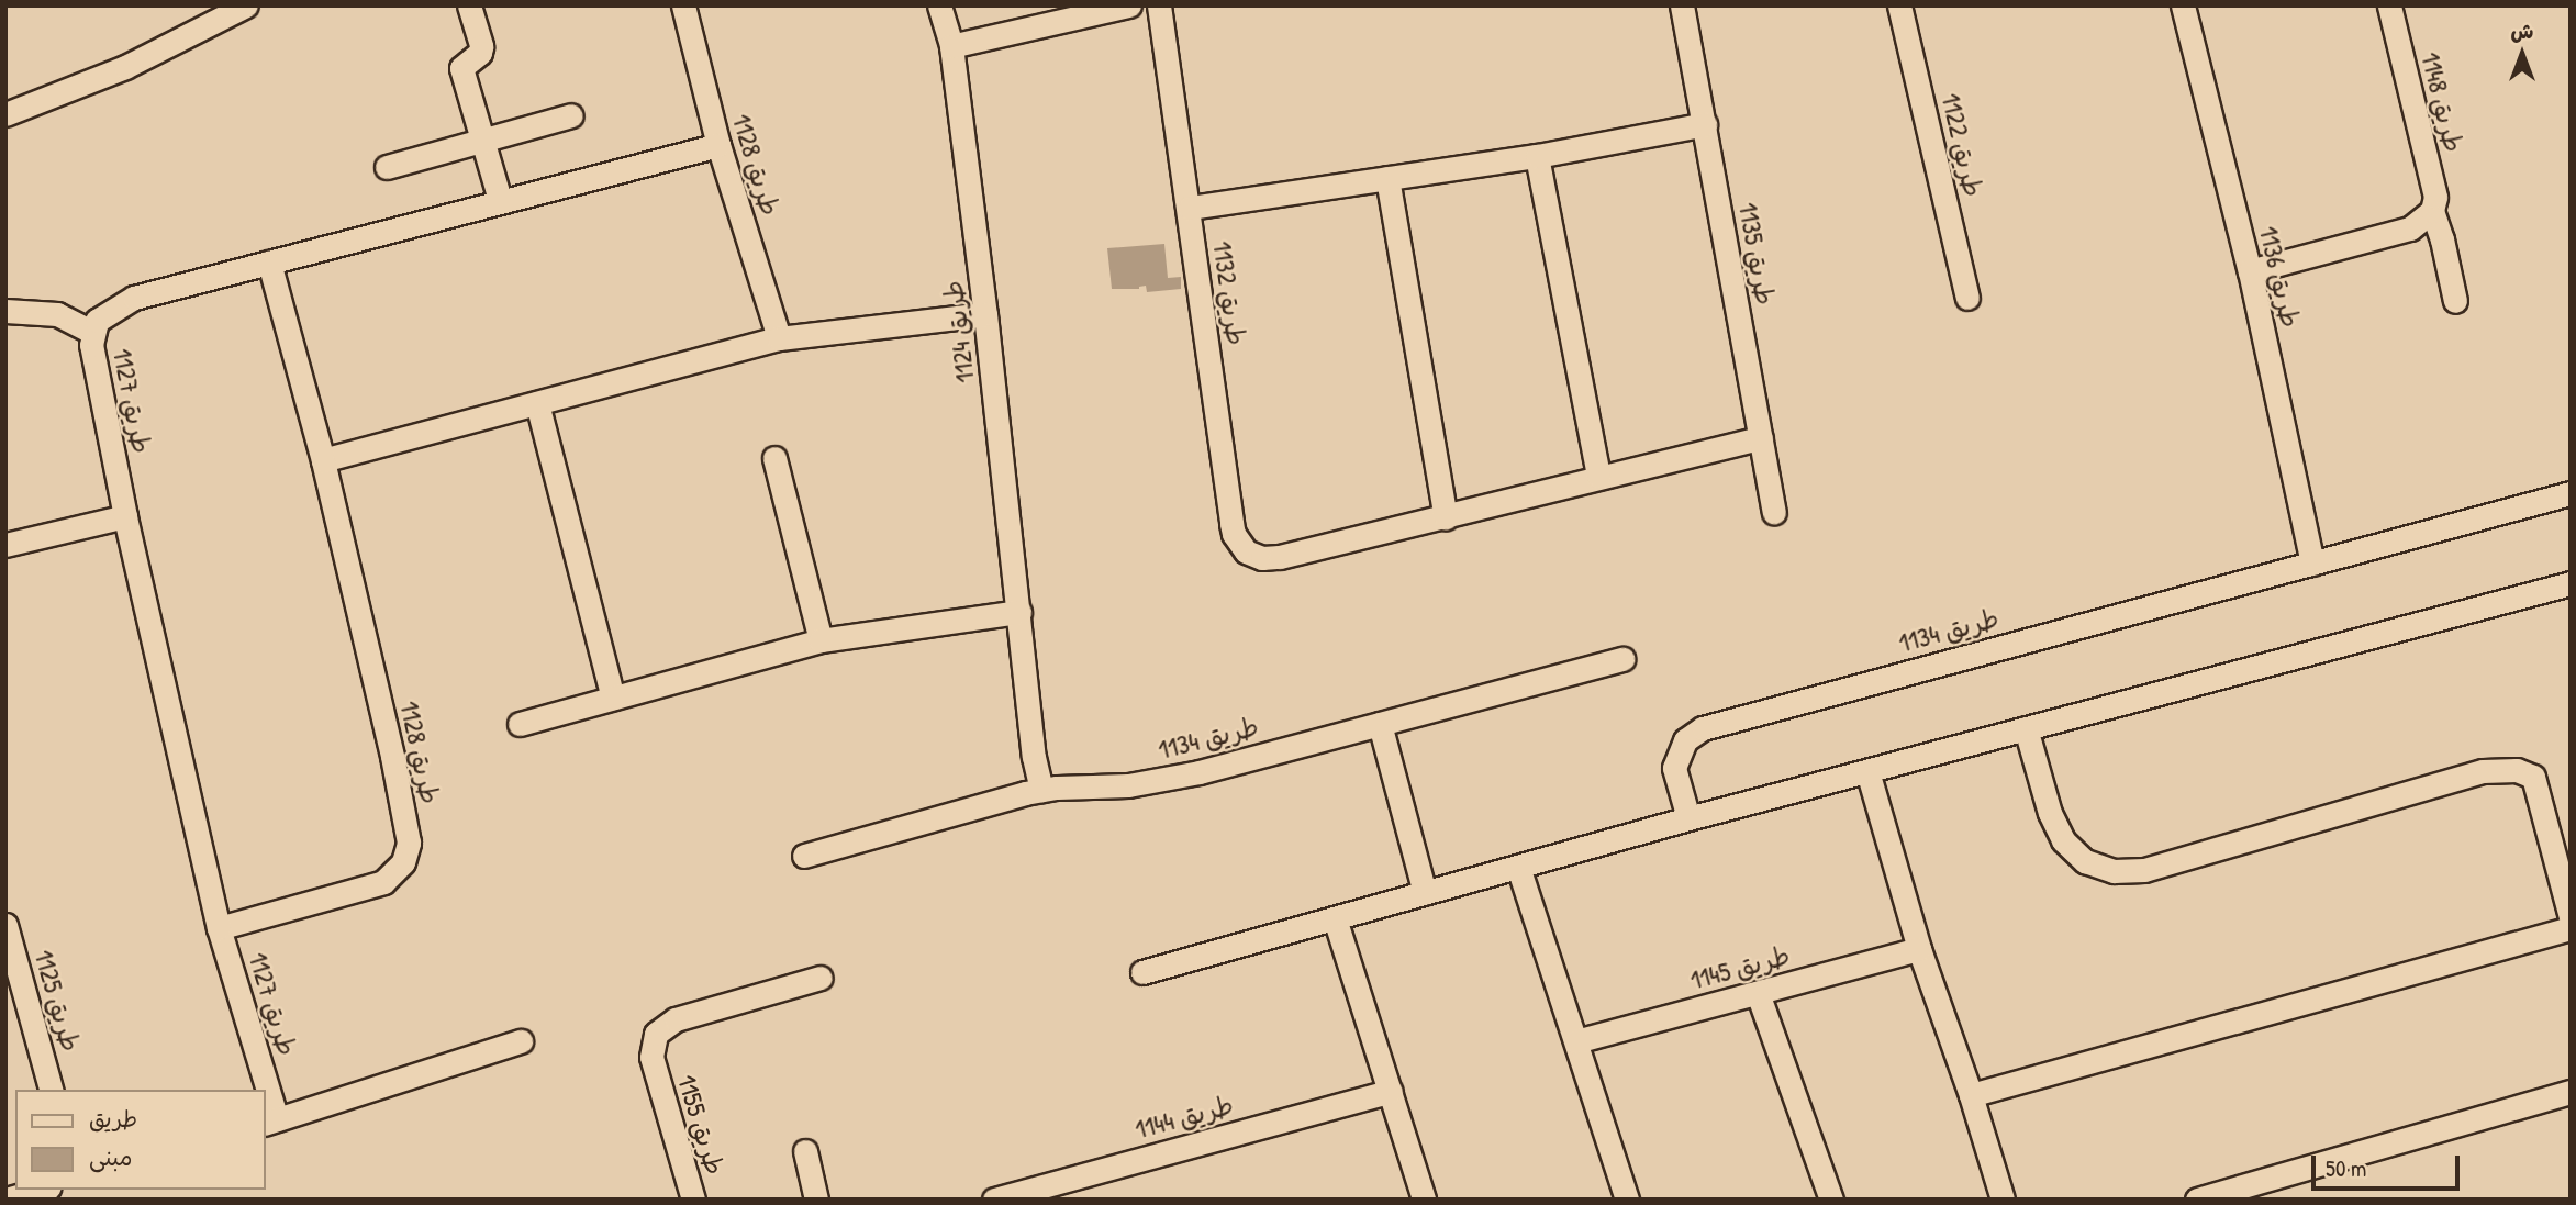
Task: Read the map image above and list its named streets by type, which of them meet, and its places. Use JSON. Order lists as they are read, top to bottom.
{
  "streets": {
    "street": [
      "طريق 1148",
      "طريق 1122",
      "طريق 1128",
      "طريق 1135",
      "طريق 1136",
      "طريق 1132",
      "طريق 1124",
      "طريق 1127",
      "طريق 1134",
      "طريق 1145",
      "طريق 1125",
      "طريق 1144",
      "طريق 1155"
    ]
  },
  "crossings": [
    ["طريق 1128", "طريق 1127"],
    ["طريق 1136", "طريق 1134"],
    ["طريق 1124", "طريق 1134"]
  ],
  "legend": ["طريق", "مبنى"],
  "scale_bar": "50 m",
  "north": "top"
}
